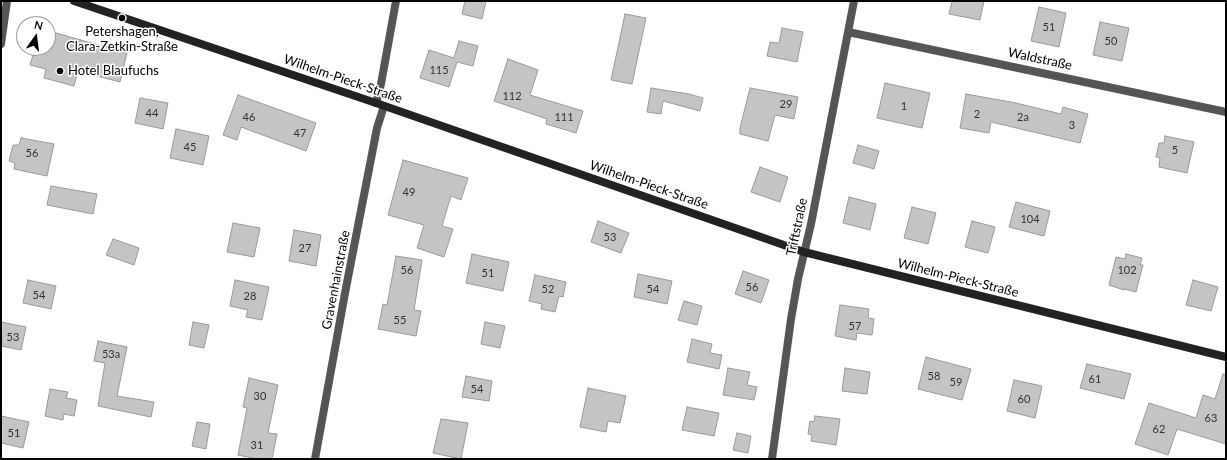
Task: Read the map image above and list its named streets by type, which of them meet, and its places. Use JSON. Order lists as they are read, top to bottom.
{
  "streets": {
    "street": [
      "Waldstraße",
      "Wilhelm-Pieck-Straße",
      "Triftstraße",
      "Gravenhainstraße"
    ]
  },
  "crossings": [
    ["Waldstraße", "Triftstraße"],
    ["Wilhelm-Pieck-Straße", "Triftstraße"],
    ["Wilhelm-Pieck-Straße", "Gravenhainstraße"]
  ],
  "places": ["Petershagen, Clara-Zetkin-Straße", "Hotel Blaufuchs"],
  "house_numbers": [
    "51",
    "50",
    "115",
    "112",
    "29",
    "1",
    "44",
    "2",
    "46",
    "111",
    "2a",
    "3",
    "47",
    "45",
    "5",
    "56",
    "49",
    "104",
    "53",
    "27",
    "56",
    "102",
    "51",
    "56",
    "52",
    "54",
    "54",
    "28",
    "55",
    "57",
    "53",
    "53a",
    "58",
    "61",
    "59",
    "54",
    "30",
    "60",
    "63",
    "62",
    "51",
    "31"
  ],
  "north": "top"
}
